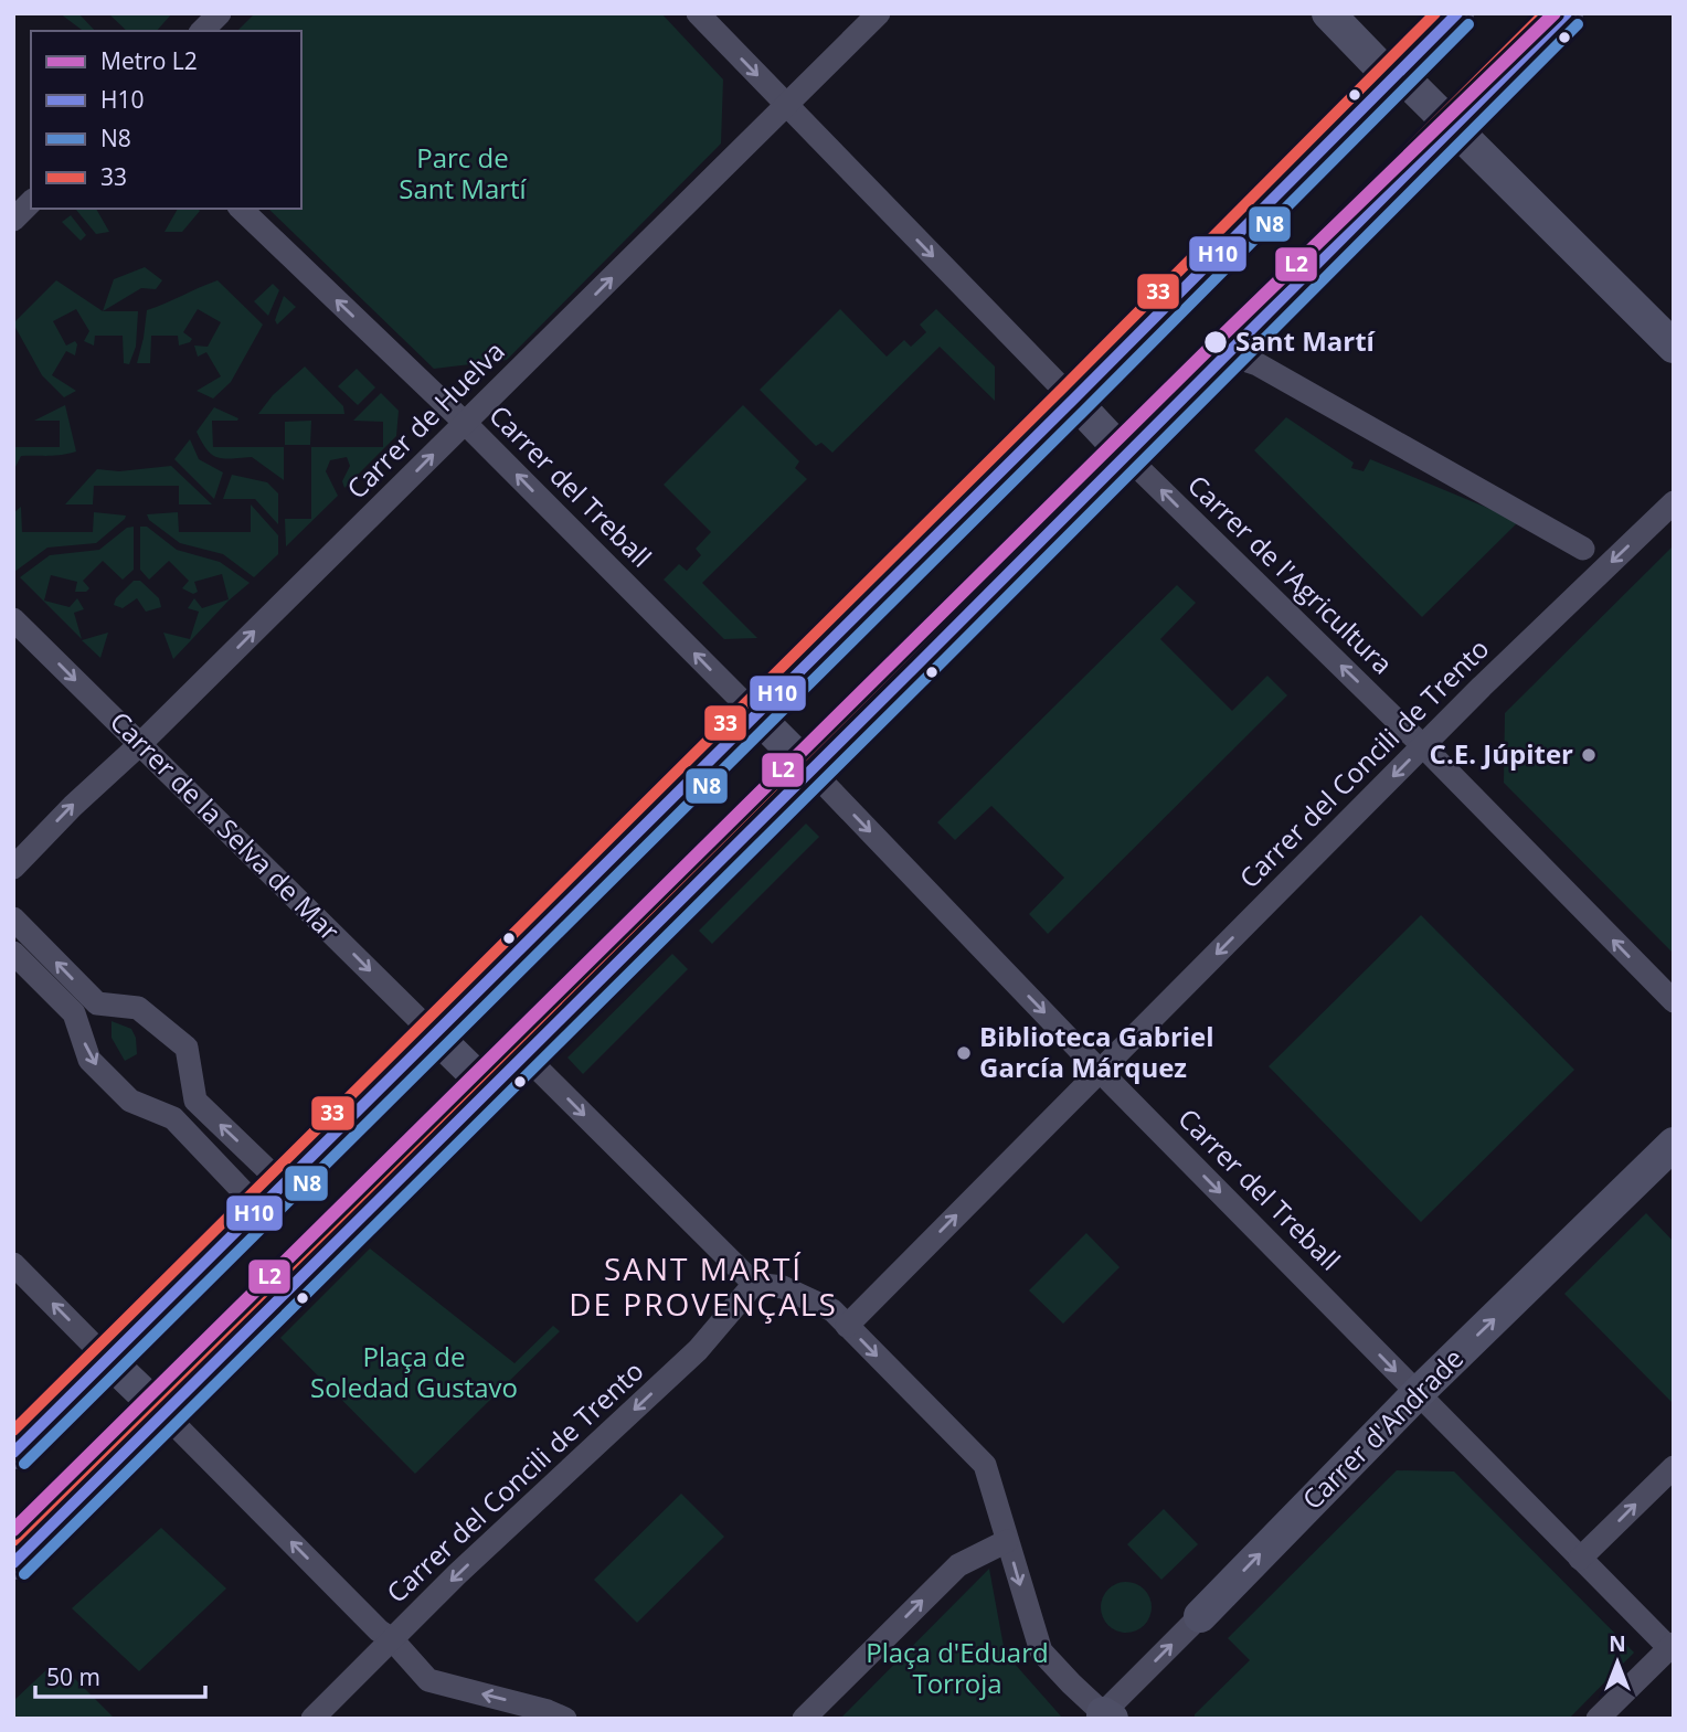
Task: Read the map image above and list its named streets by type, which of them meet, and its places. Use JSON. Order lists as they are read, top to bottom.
{
  "streets": {
    "street": [
      "Carrer de Huelva",
      "Carrer del Treball",
      "Carrer de l'Agricultura",
      "Carrer del Concili de Trento",
      "Carrer de la Selva de Mar",
      "Carrer d'Andrade"
    ]
  },
  "crossings": [
    ["Carrer de Huelva", "Carrer del Treball"],
    ["Carrer de Huelva", "Carrer de la Selva de Mar"],
    ["Carrer del Treball", "Carrer del Concili de Trento"],
    ["Carrer del Treball", "Carrer d'Andrade"],
    ["Carrer de l'Agricultura", "Carrer del Concili de Trento"]
  ],
  "one_way": [
    "Carrer de Huelva",
    "Carrer de l'Agricultura",
    "Carrer de la Selva de Mar",
    "Carrer d'Andrade"
  ],
  "districts": ["SANT MARTÍ DE PROVENÇALS"],
  "parks": ["Parc de Sant Martí", "Plaça de Soledad Gustavo", "Plaça d'Eduard Torroja"],
  "places": ["Sant Martí", "C.E. Júpiter", "Biblioteca Gabriel García Márquez"],
  "lines": [
    "metro line L2",
    "transit line H10",
    "transit line 33",
    "transit line N8"
  ],
  "legend": [
    "Metro L2",
    "H10",
    "N8",
    "33"
  ],
  "scale_bar": "50 m",
  "north": "top"
}
